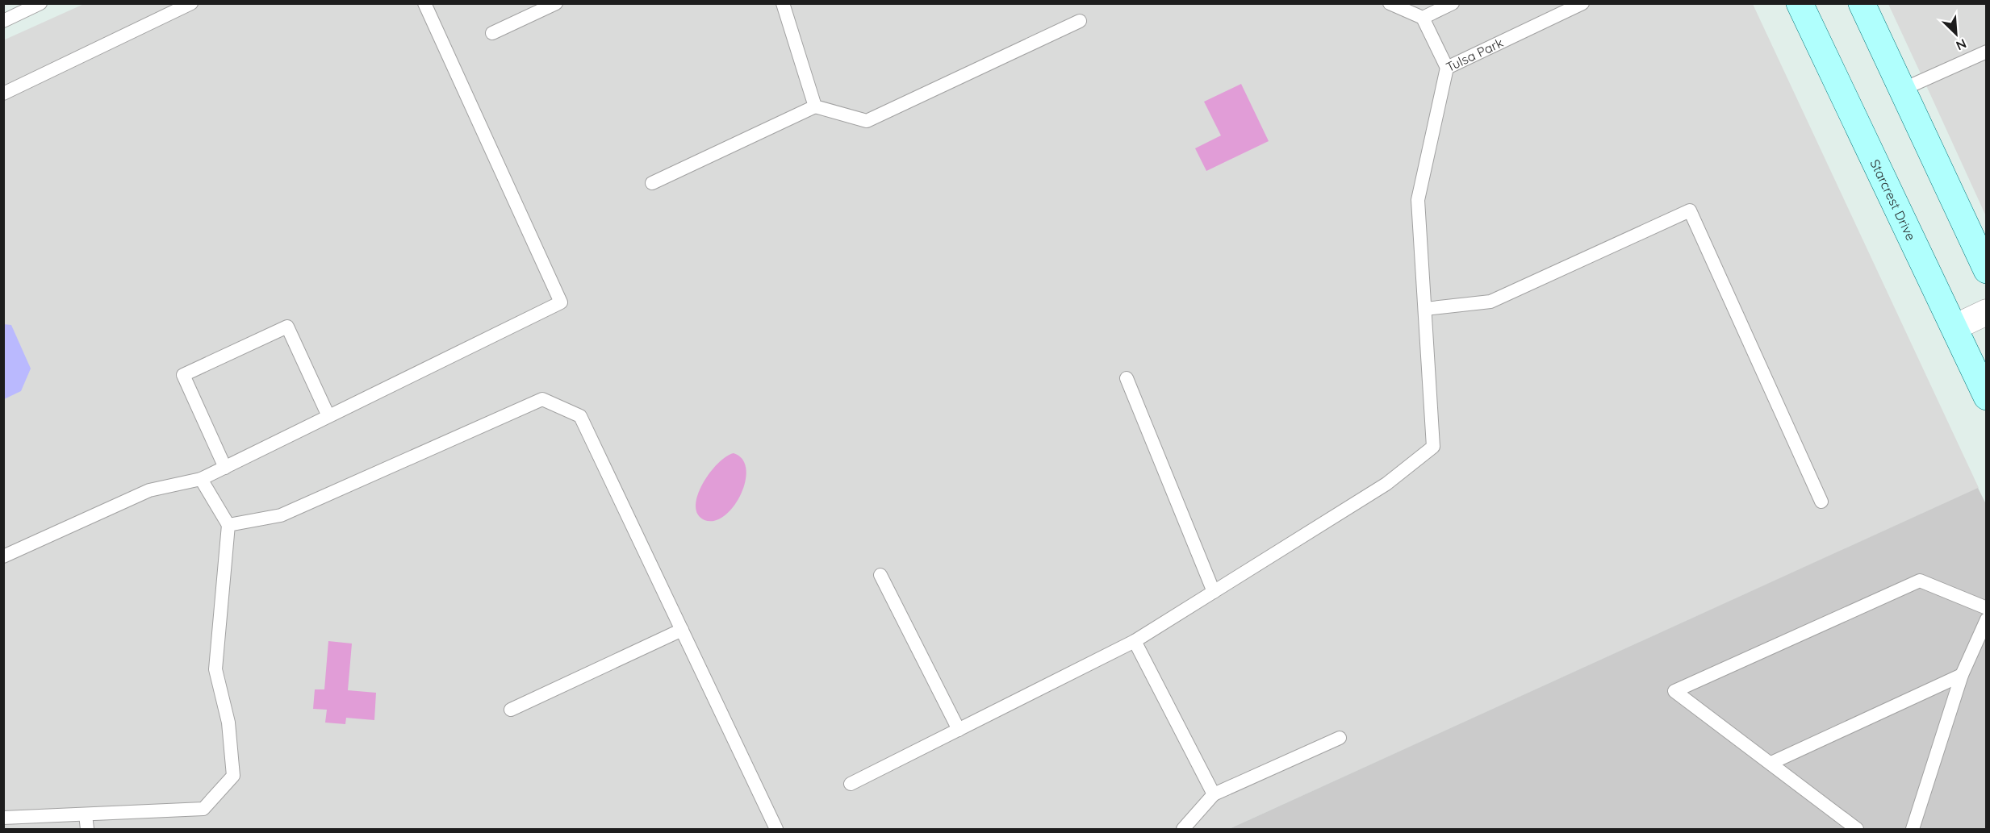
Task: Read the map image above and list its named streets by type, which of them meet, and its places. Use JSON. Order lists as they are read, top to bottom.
{
  "streets": {
    "street": ["Starcrest Drive"],
    "lane": ["Tulsa Park"]
  },
  "north": "bottom right"
}
